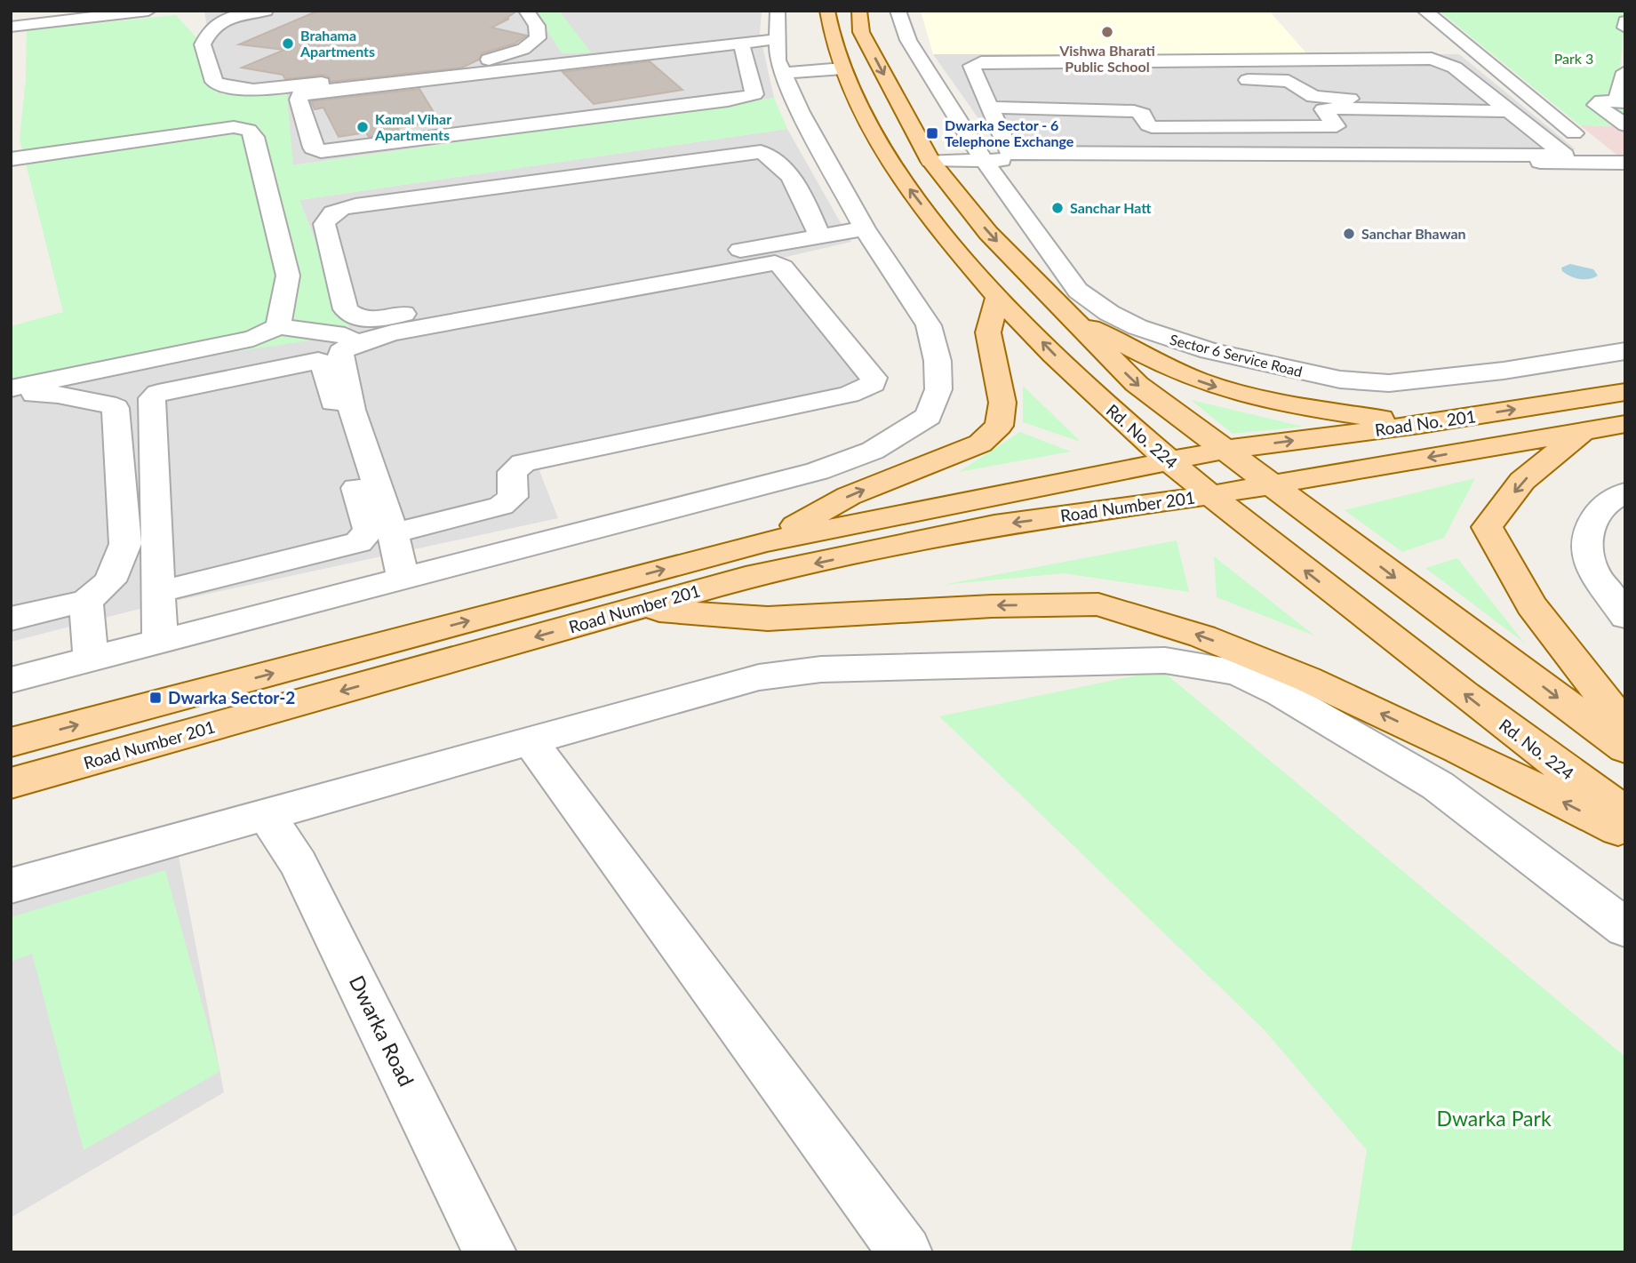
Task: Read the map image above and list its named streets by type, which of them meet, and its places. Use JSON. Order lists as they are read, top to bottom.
{
  "streets": {
    "main road": ["Road No. 201", "Rd. No. 224", "Road Number 201"],
    "street": ["Sector 6 Service Road", "Dwarka Road"]
  },
  "crossings": [
    ["Road No. 201", "Road Number 201"],
    ["Rd. No. 224", "Road Number 201"]
  ],
  "parks": ["Park 3", "Dwarka Park"],
  "places": {
    "other": [
      "Vishwa Bharati Public School",
      "Brahama Apartments",
      "Kamal Vihar Apartments",
      "Sanchar Hatt",
      "Sanchar Bhawan"
    ],
    "transit": ["Dwarka Sector - 6 Telephone Exchange", "Dwarka Sector-2"]
  }
}
